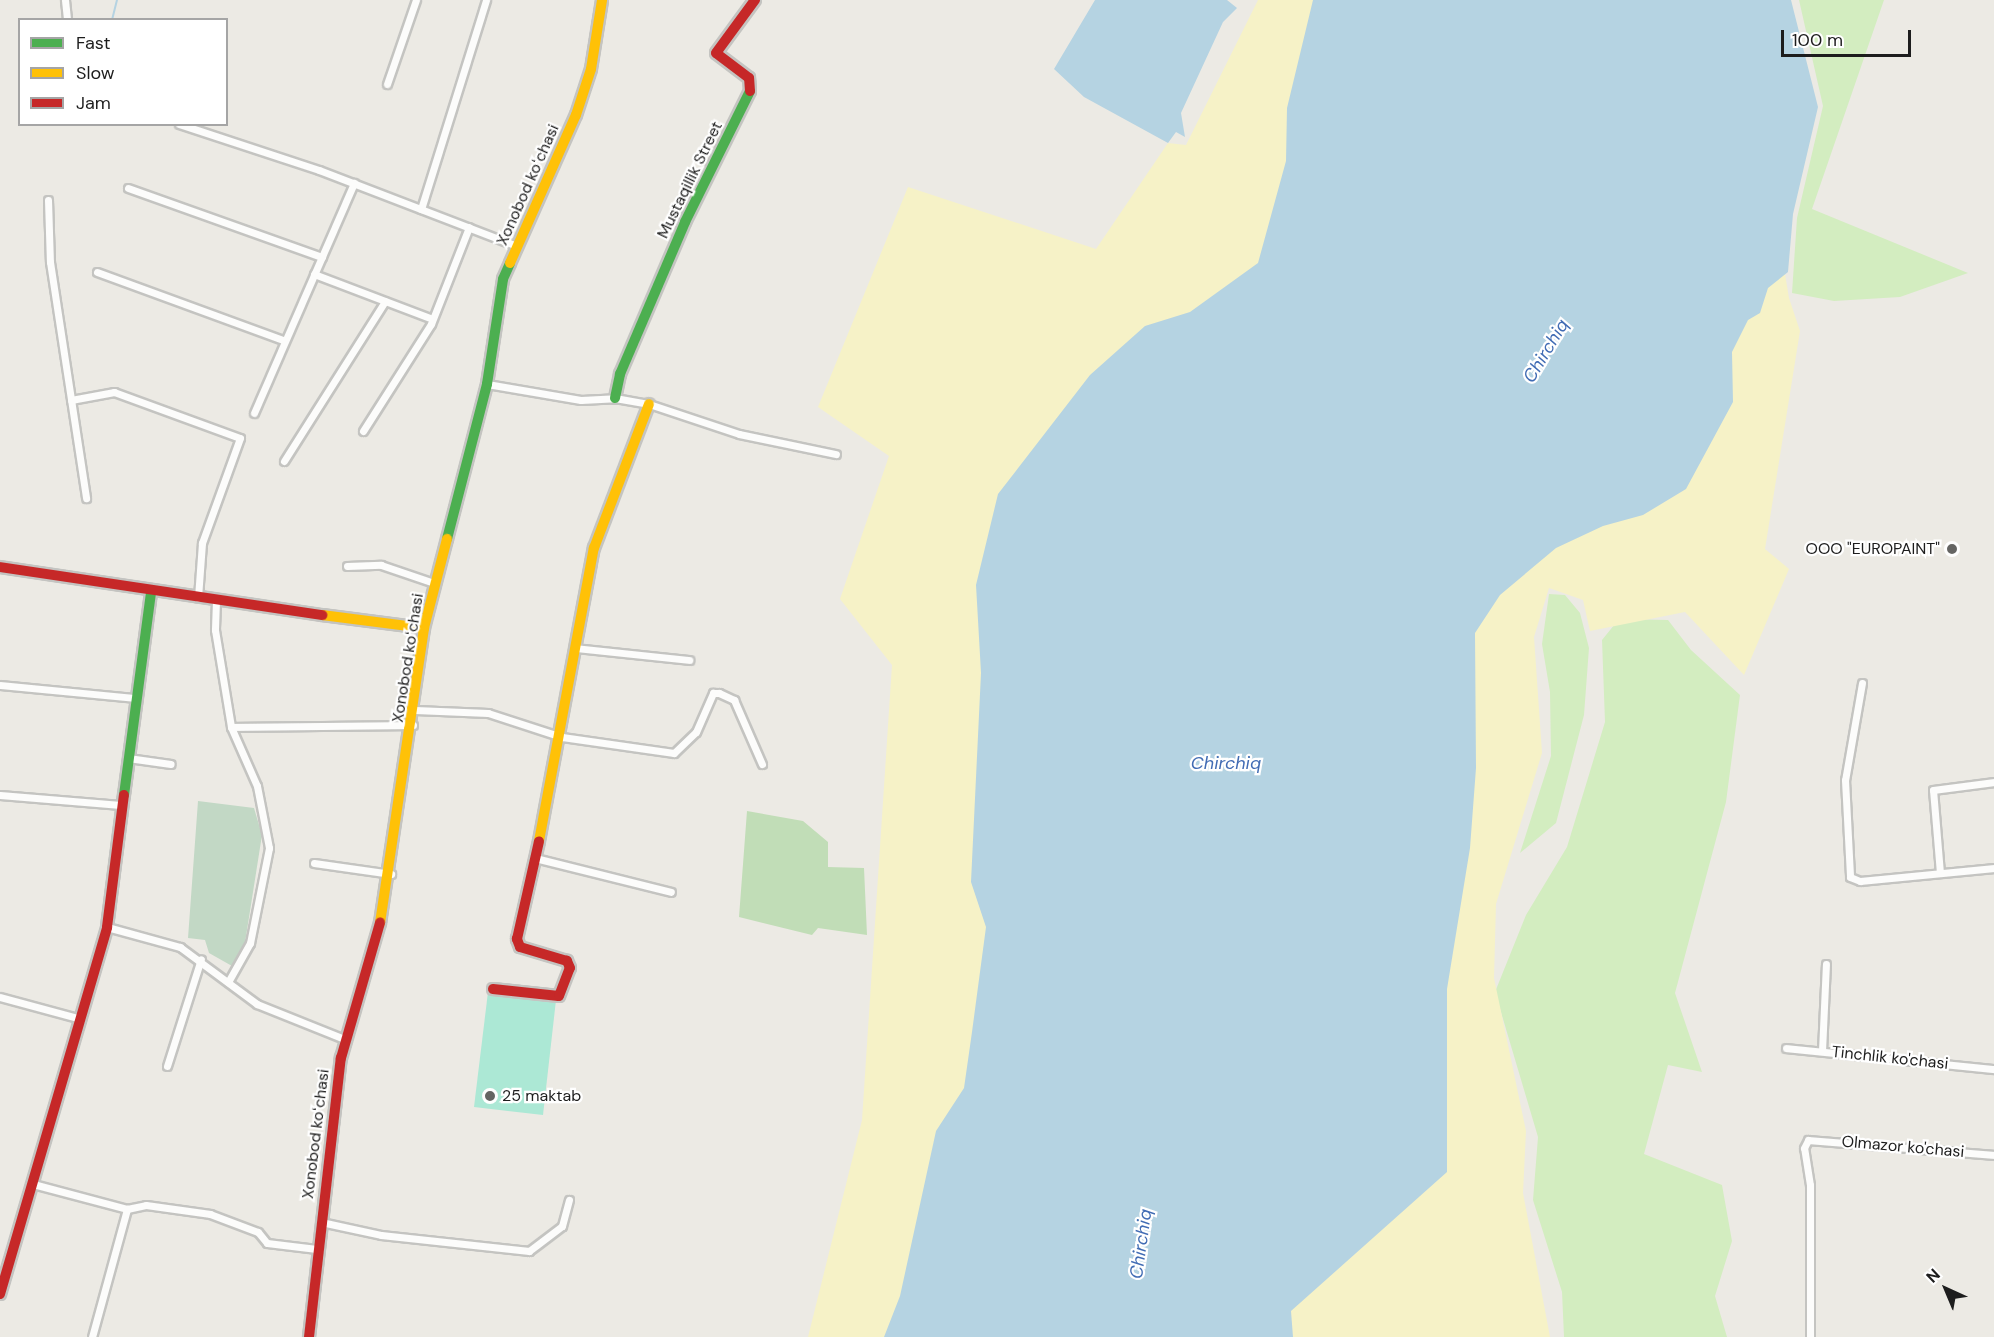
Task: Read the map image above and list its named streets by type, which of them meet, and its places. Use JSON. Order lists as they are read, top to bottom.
{
  "streets": {
    "street": [
      "Mustaqillik Street",
      "Xonobod koʻchasi",
      "Tinchlik ko'chasi",
      "Olmazor ko'chasi"
    ]
  },
  "water": ["Chirchiq"],
  "places": ["OOO \"EUROPAINT\"", "25 maktab"],
  "legend": ["Fast", "Slow", "Jam"],
  "scale_bar": "100 m",
  "north": "top left"
}
